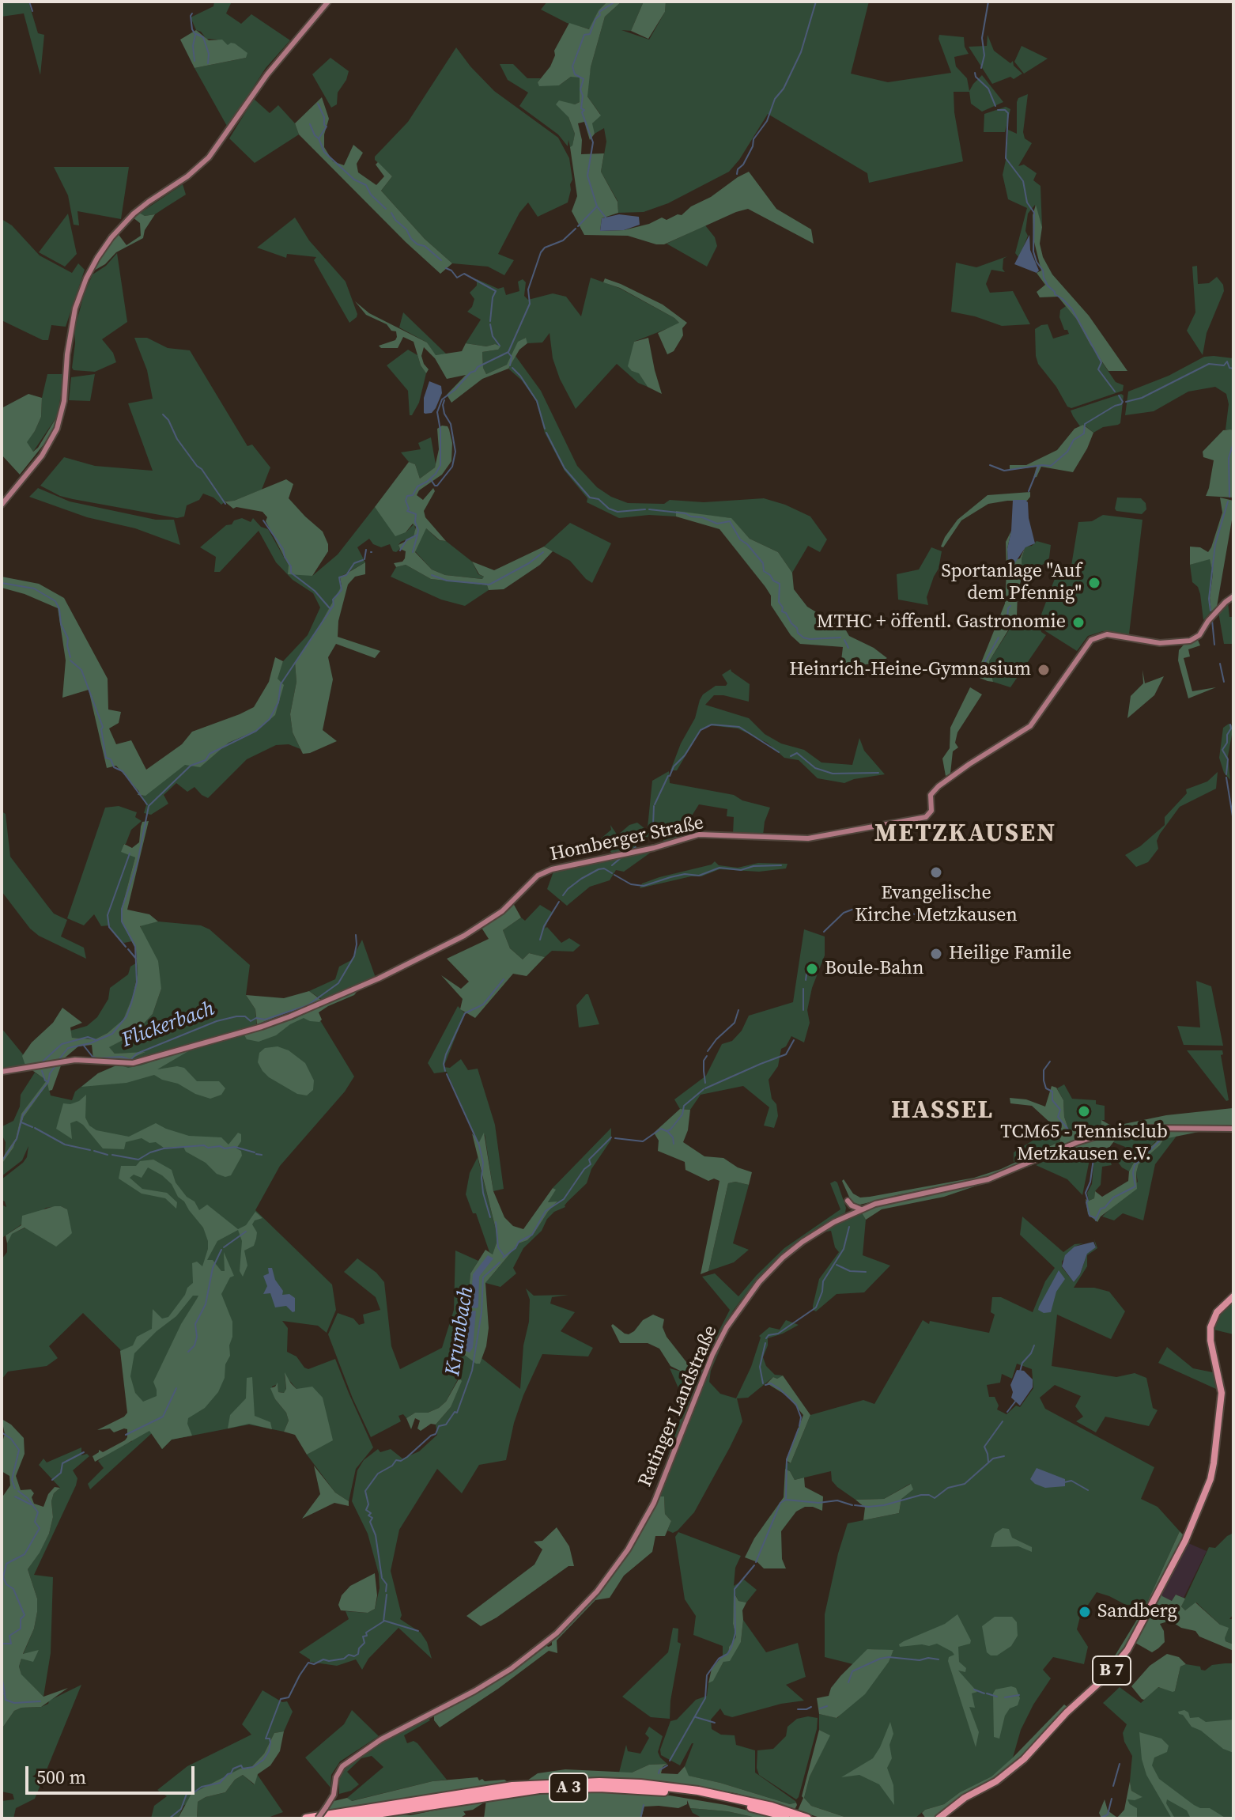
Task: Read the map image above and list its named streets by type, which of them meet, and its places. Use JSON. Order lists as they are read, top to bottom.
{
  "streets": {
    "highway": ["A 3"],
    "main road": ["Homberger Straße", "Ratinger Landstraße", "B 7"]
  },
  "districts": ["METZKAUSEN", "HASSEL"],
  "water": ["Flickerbach", "Krumbach"],
  "places": [
    "Sportanlage \"Auf dem Pfennig\"",
    "MTHC + öffentl. Gastronomie",
    "Heinrich-Heine-Gymnasium",
    "Evangelische Kirche Metzkausen",
    "Heilige Famile",
    "Boule-Bahn",
    "TCM65 - Tennisclub Metzkausen e.V.",
    "Sandberg"
  ],
  "scale_bar": "500 m"
}
